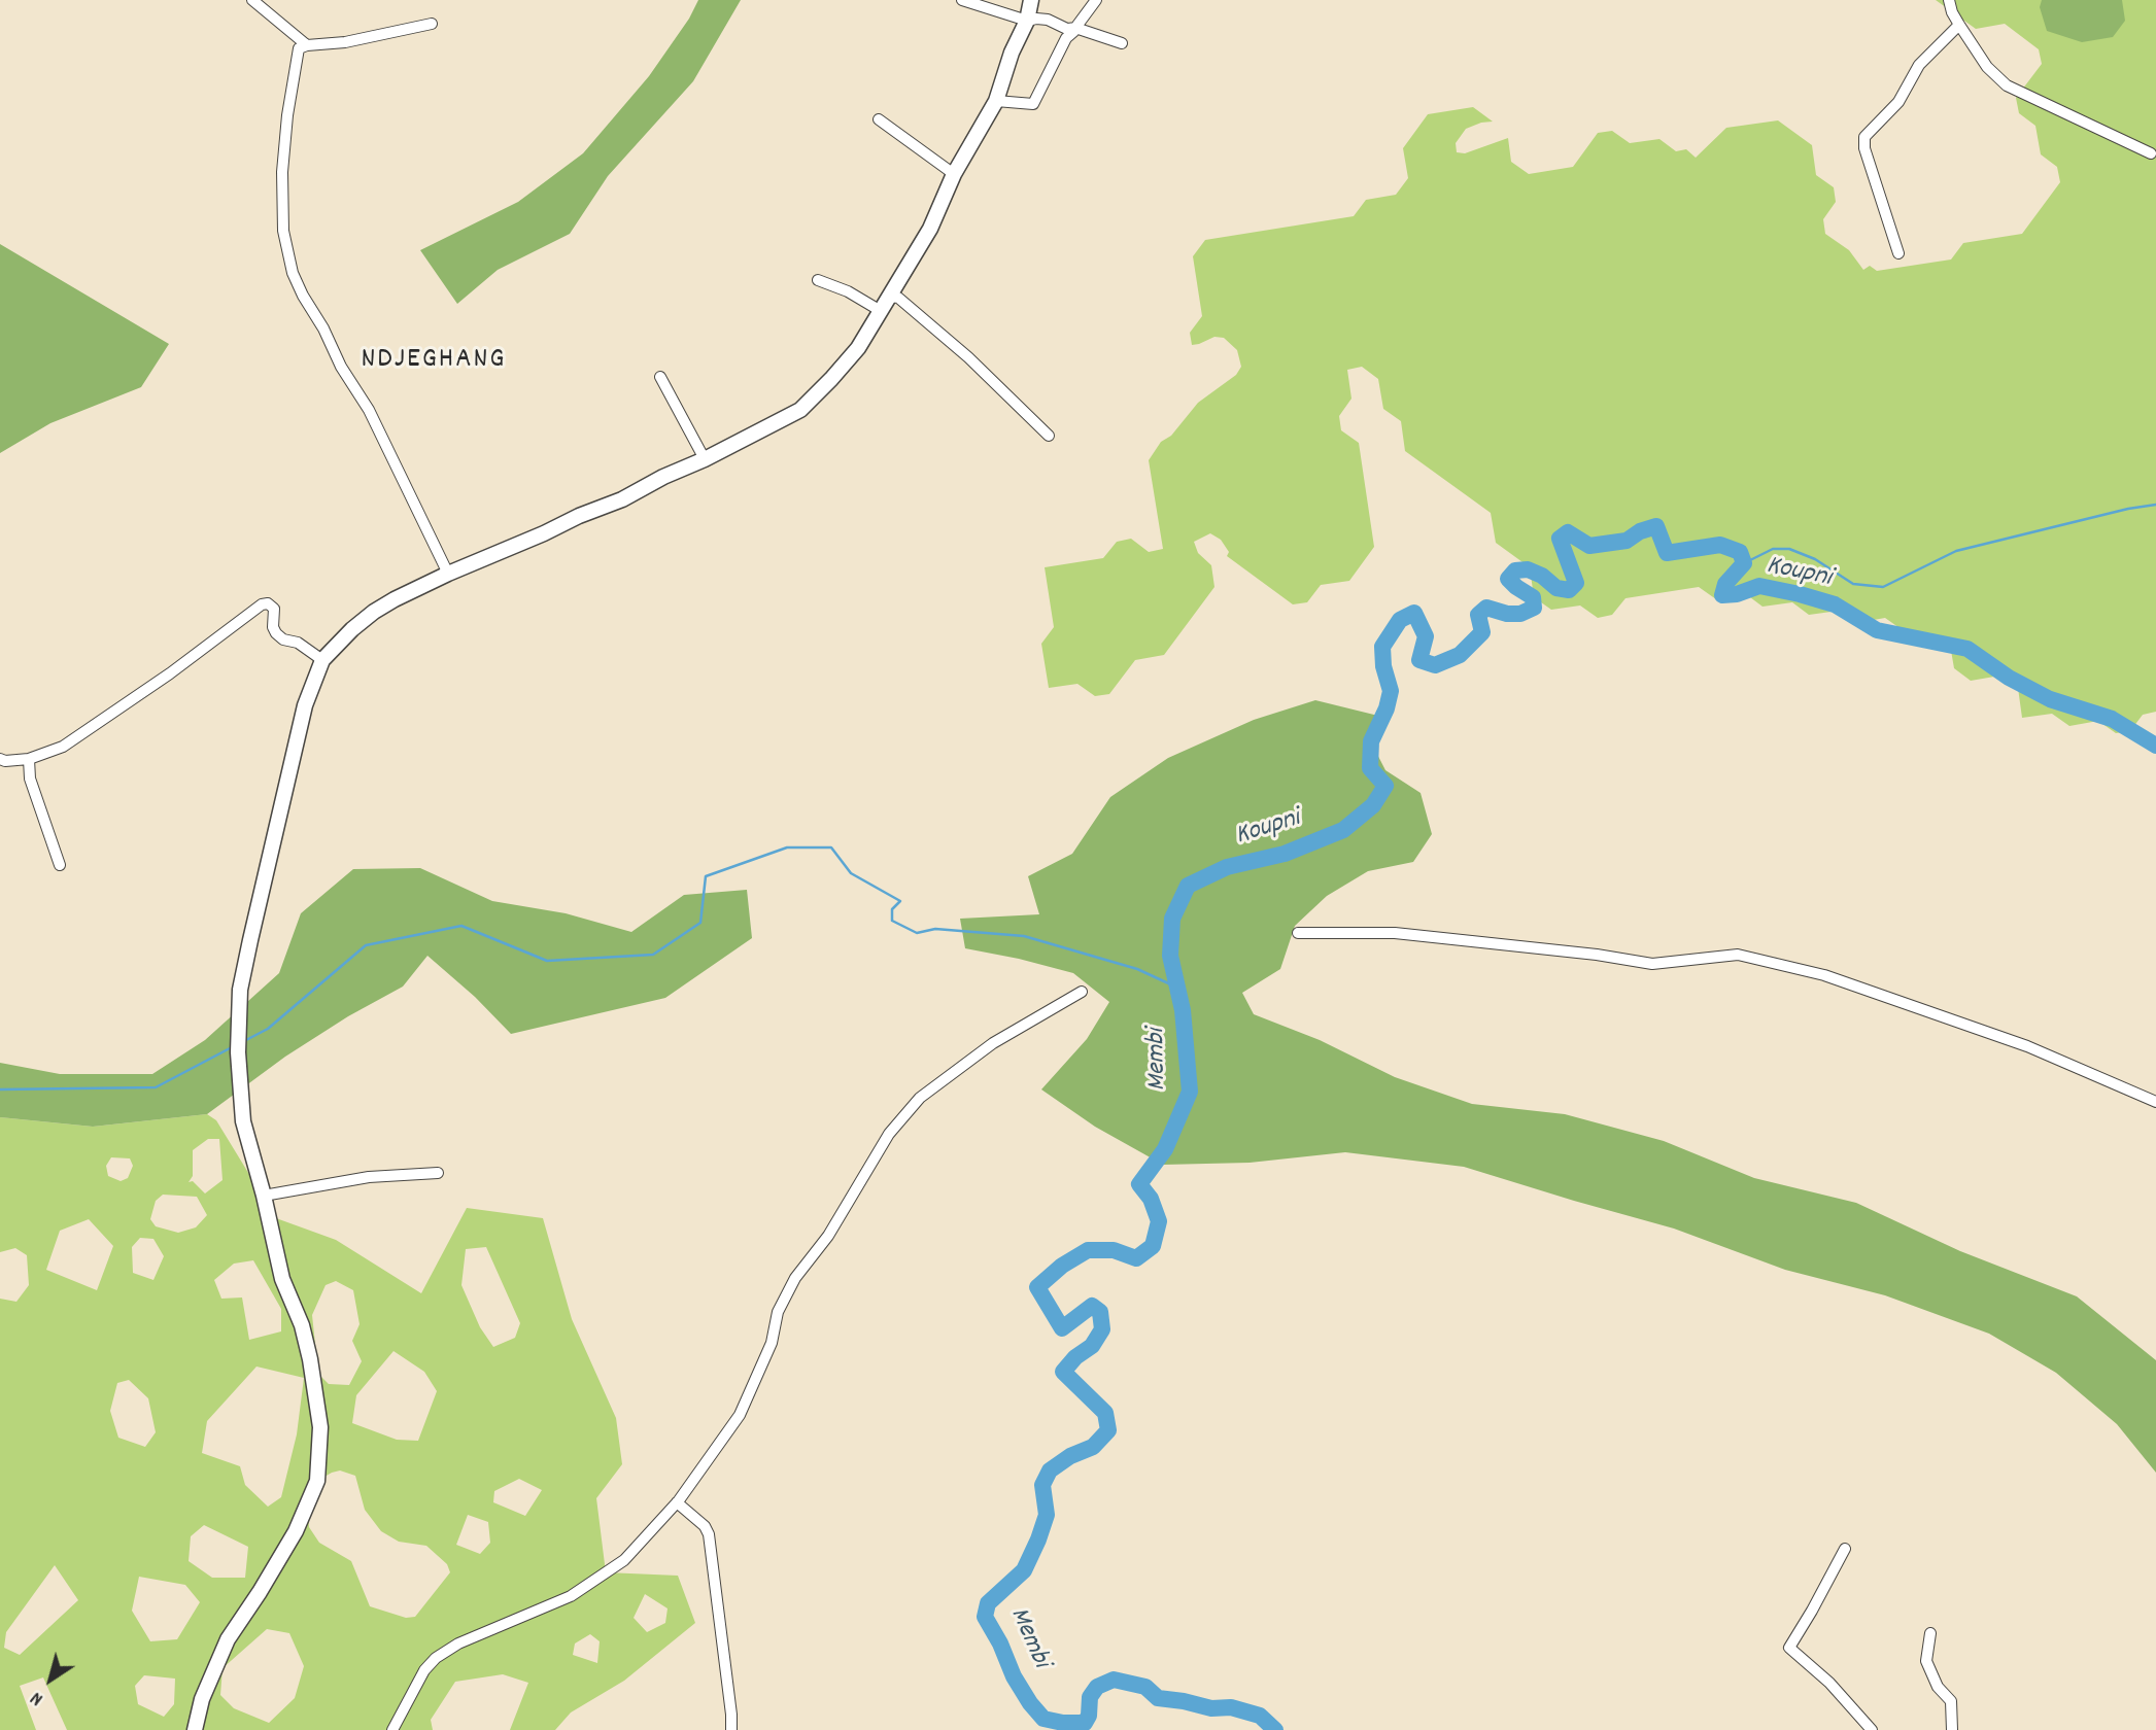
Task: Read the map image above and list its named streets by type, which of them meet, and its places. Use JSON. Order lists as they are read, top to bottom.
{
  "districts": ["NDJEGHANG"],
  "water": ["Koupni", "Membi"],
  "north": "bottom left"
}
